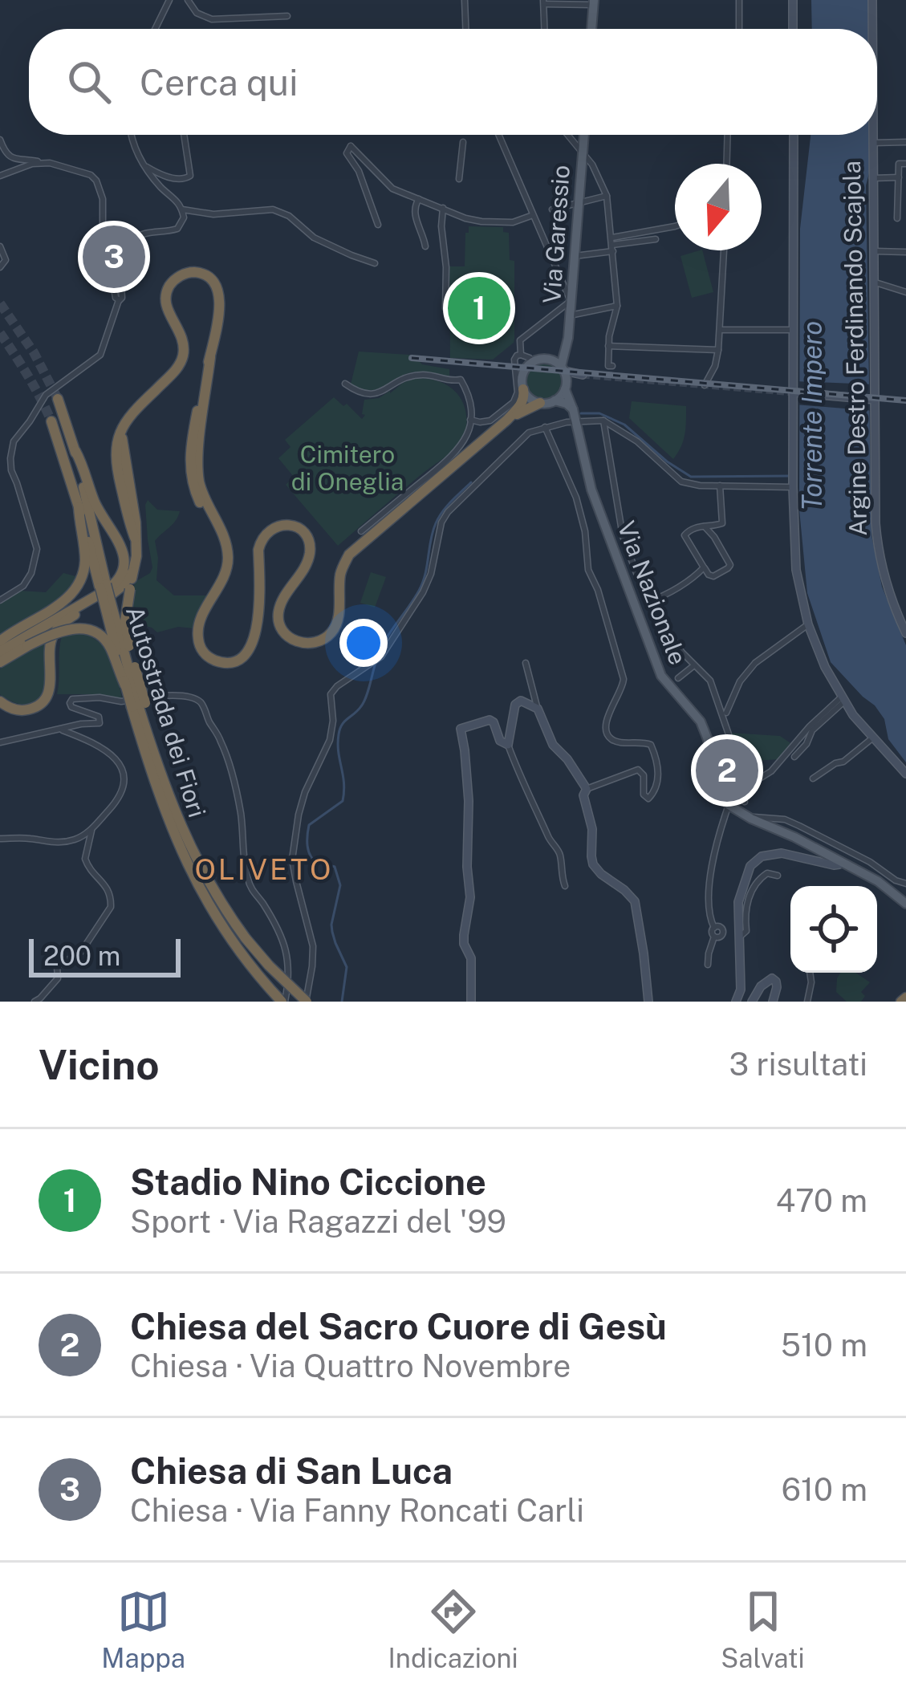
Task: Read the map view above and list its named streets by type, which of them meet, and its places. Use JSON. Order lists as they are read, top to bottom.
{
  "streets": {
    "highway": ["Autostrada dei Fiori"],
    "main road": ["Via Garessio", "Argine Destro Ferdinando Scajola", "Via Nazionale"]
  },
  "crossings": [
    ["Via Garessio", "Via Nazionale"]
  ],
  "districts": ["OLIVETO"],
  "water": ["Torrente Impero"],
  "parks": ["Cimitero di Oneglia"],
  "scale_bar": "200 m",
  "north": "bottom",
  "page": {
    "search": "Cerca qui",
    "pins": ["3", "1", "2"],
    "scale": "200 m",
    "heading": ["Vicino", "3 risultati"],
    "list": [
      {
        "mark": "1",
        "name": "Stadio Nino Ciccione",
        "note": "Sport · Via Ragazzi del '99",
        "value": "470 m"
      },
      {
        "mark": "2",
        "name": "Chiesa del Sacro Cuore di Gesù",
        "note": "Chiesa · Via Quattro Novembre",
        "value": "510 m"
      },
      {
        "mark": "3",
        "name": "Chiesa di San Luca",
        "note": "Chiesa · Via Fanny Roncati Carli",
        "value": "610 m"
      }
    ],
    "nav": ["Mappa", "Indicazioni", "Salvati"]
  }
}
